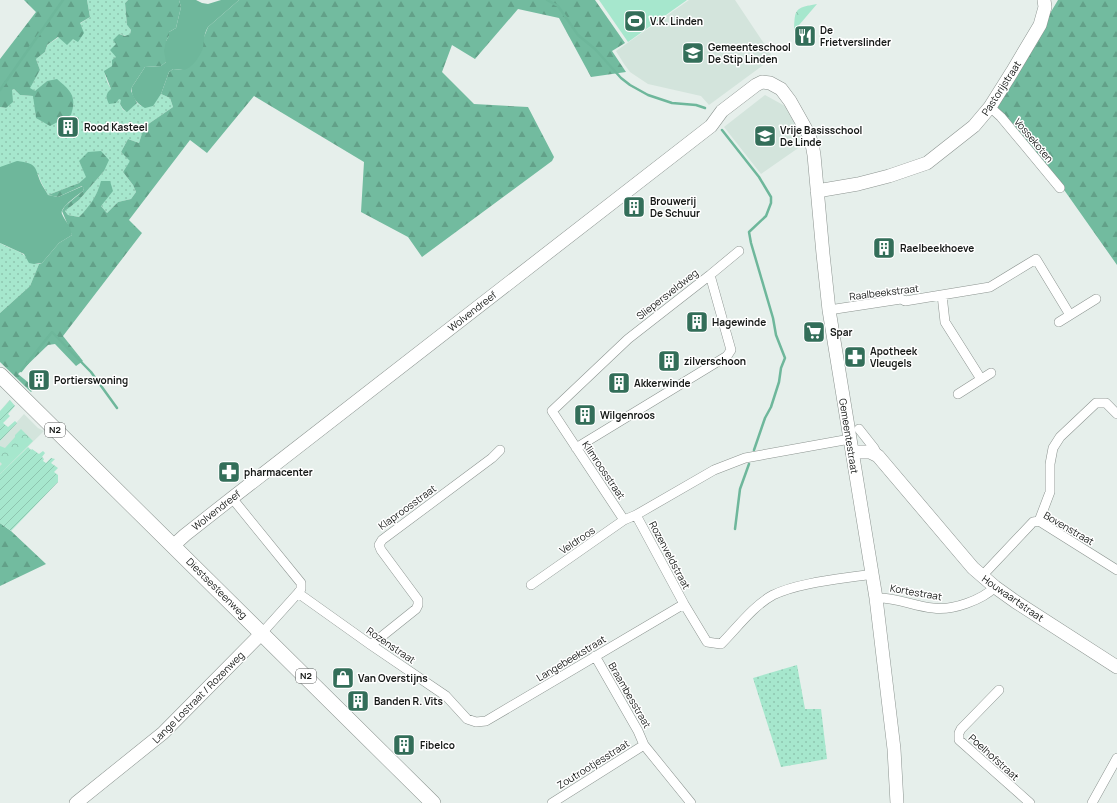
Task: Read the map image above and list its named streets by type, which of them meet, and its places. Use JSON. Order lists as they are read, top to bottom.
{
  "streets": {
    "main road": ["N2", "Diestsesteenweg"],
    "street": [
      "Pastorijstraat",
      "Vossekoten",
      "Raalbeekstraat",
      "Sliepersveldweg",
      "Wolvendreef",
      "Gemeentestraat",
      "Klimroosstraat",
      "Klaproosstraat",
      "Bovenstraat",
      "Veldroos",
      "Rozenveldstraat",
      "Kortestraat",
      "Houwaartstraat",
      "Rozenstraat",
      "Langebeekstraat",
      "Braambesstraat",
      "Lange Lostraat / Rozenweg",
      "Poelhofstraat",
      "Zoutrootjesstraat"
    ]
  },
  "crossings": [
    ["Pastorijstraat", "Vossekoten"],
    ["Pastorijstraat", "Gemeentestraat"],
    ["Raalbeekstraat", "Gemeentestraat"],
    ["Sliepersveldweg", "Klimroosstraat"],
    ["Wolvendreef", "Gemeentestraat"],
    ["Wolvendreef", "Diestsesteenweg"],
    ["Gemeentestraat", "Rozenveldstraat"],
    ["Gemeentestraat", "Kortestraat"],
    ["Gemeentestraat", "Houwaartstraat"],
    ["Klimroosstraat", "Veldroos"],
    ["Klaproosstraat", "Rozenstraat"],
    ["Bovenstraat", "Houwaartstraat"],
    ["Veldroos", "Rozenveldstraat"],
    ["Rozenveldstraat", "Houwaartstraat"],
    ["Rozenveldstraat", "Langebeekstraat"],
    ["Diestsesteenweg", "Lange Lostraat / Rozenweg"],
    ["Kortestraat", "Houwaartstraat"],
    ["Rozenstraat", "Langebeekstraat"],
    ["Langebeekstraat", "Braambesstraat"],
    ["Braambesstraat", "Zoutrootjesstraat"]
  ],
  "places": {
    "sports": ["V.K. Linden"],
    "restaurant": ["De Frietverslinder"],
    "school or university": ["Gemeenteschool De Stip Linden", "Vrije Basisschool De Linde"],
    "building": [
      "Rood Kasteel",
      "Brouwerij De Schuur",
      "Raelbeekhoeve",
      "Hagewinde",
      "zilverschoon",
      "Portierswoning",
      "Akkerwinde",
      "Wilgenroos",
      "Banden R. Vits",
      "Fibelco"
    ],
    "supermarket": ["Spar"],
    "pharmacy": ["Apotheek Vleugels", "pharmacenter"],
    "shop": ["Van Overstijns"]
  }
}
